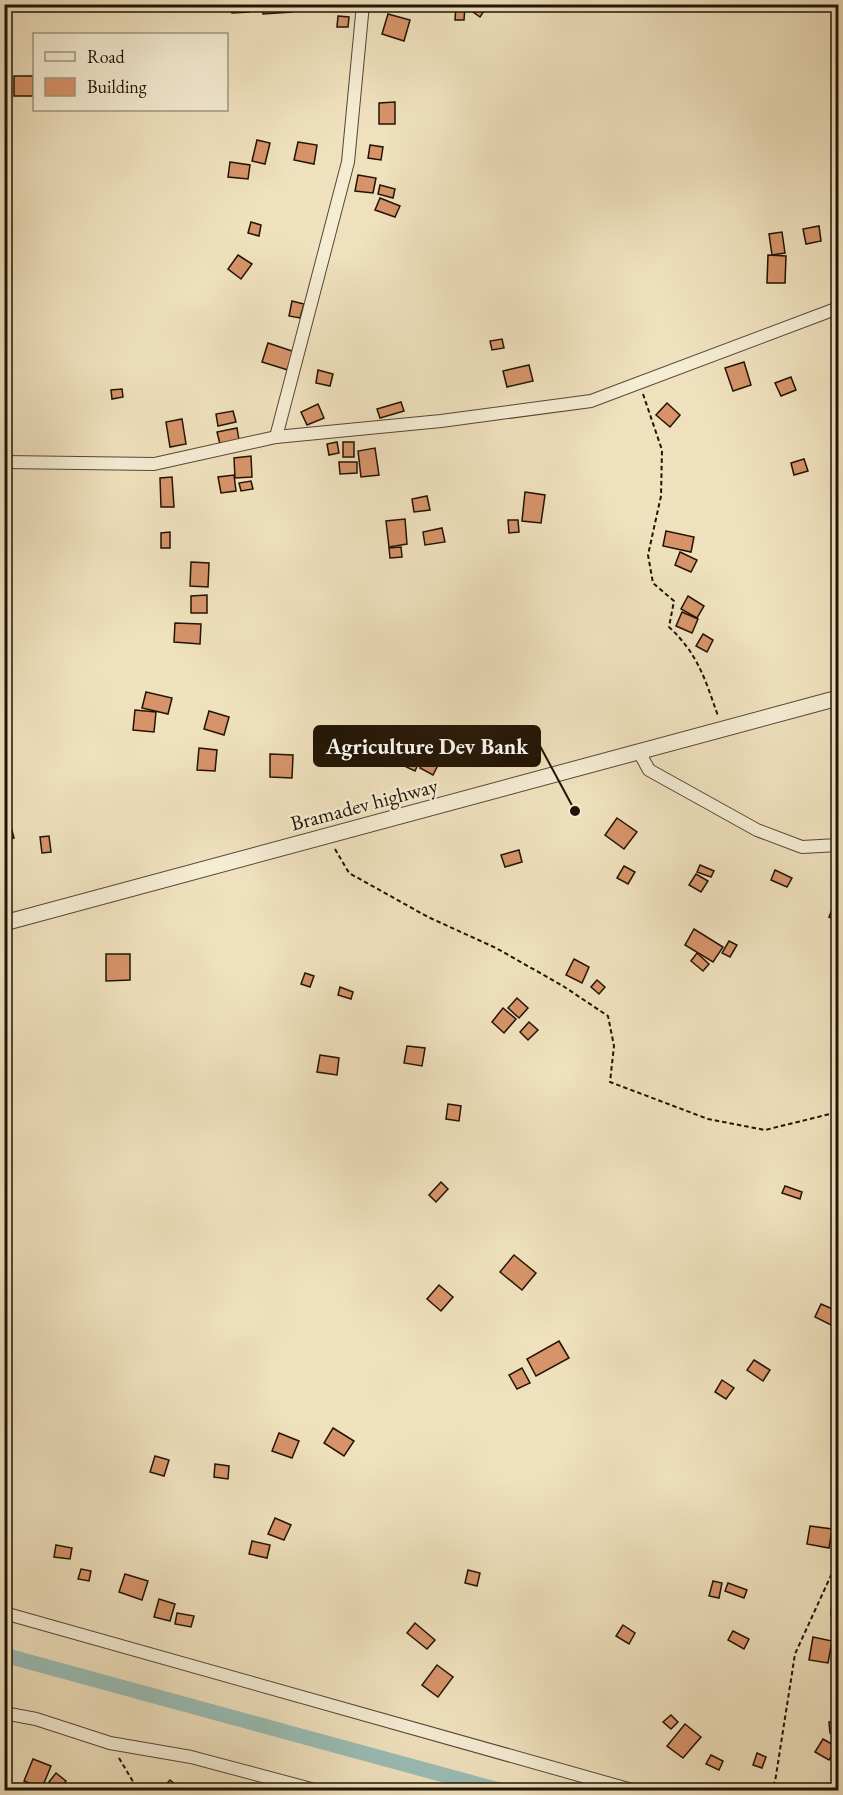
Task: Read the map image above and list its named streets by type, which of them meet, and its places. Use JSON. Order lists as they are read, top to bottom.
{
  "streets": {
    "street": ["Bramadev highway"]
  },
  "places": ["Agriculture Dev Bank"],
  "legend": ["Road", "Building"]
}
